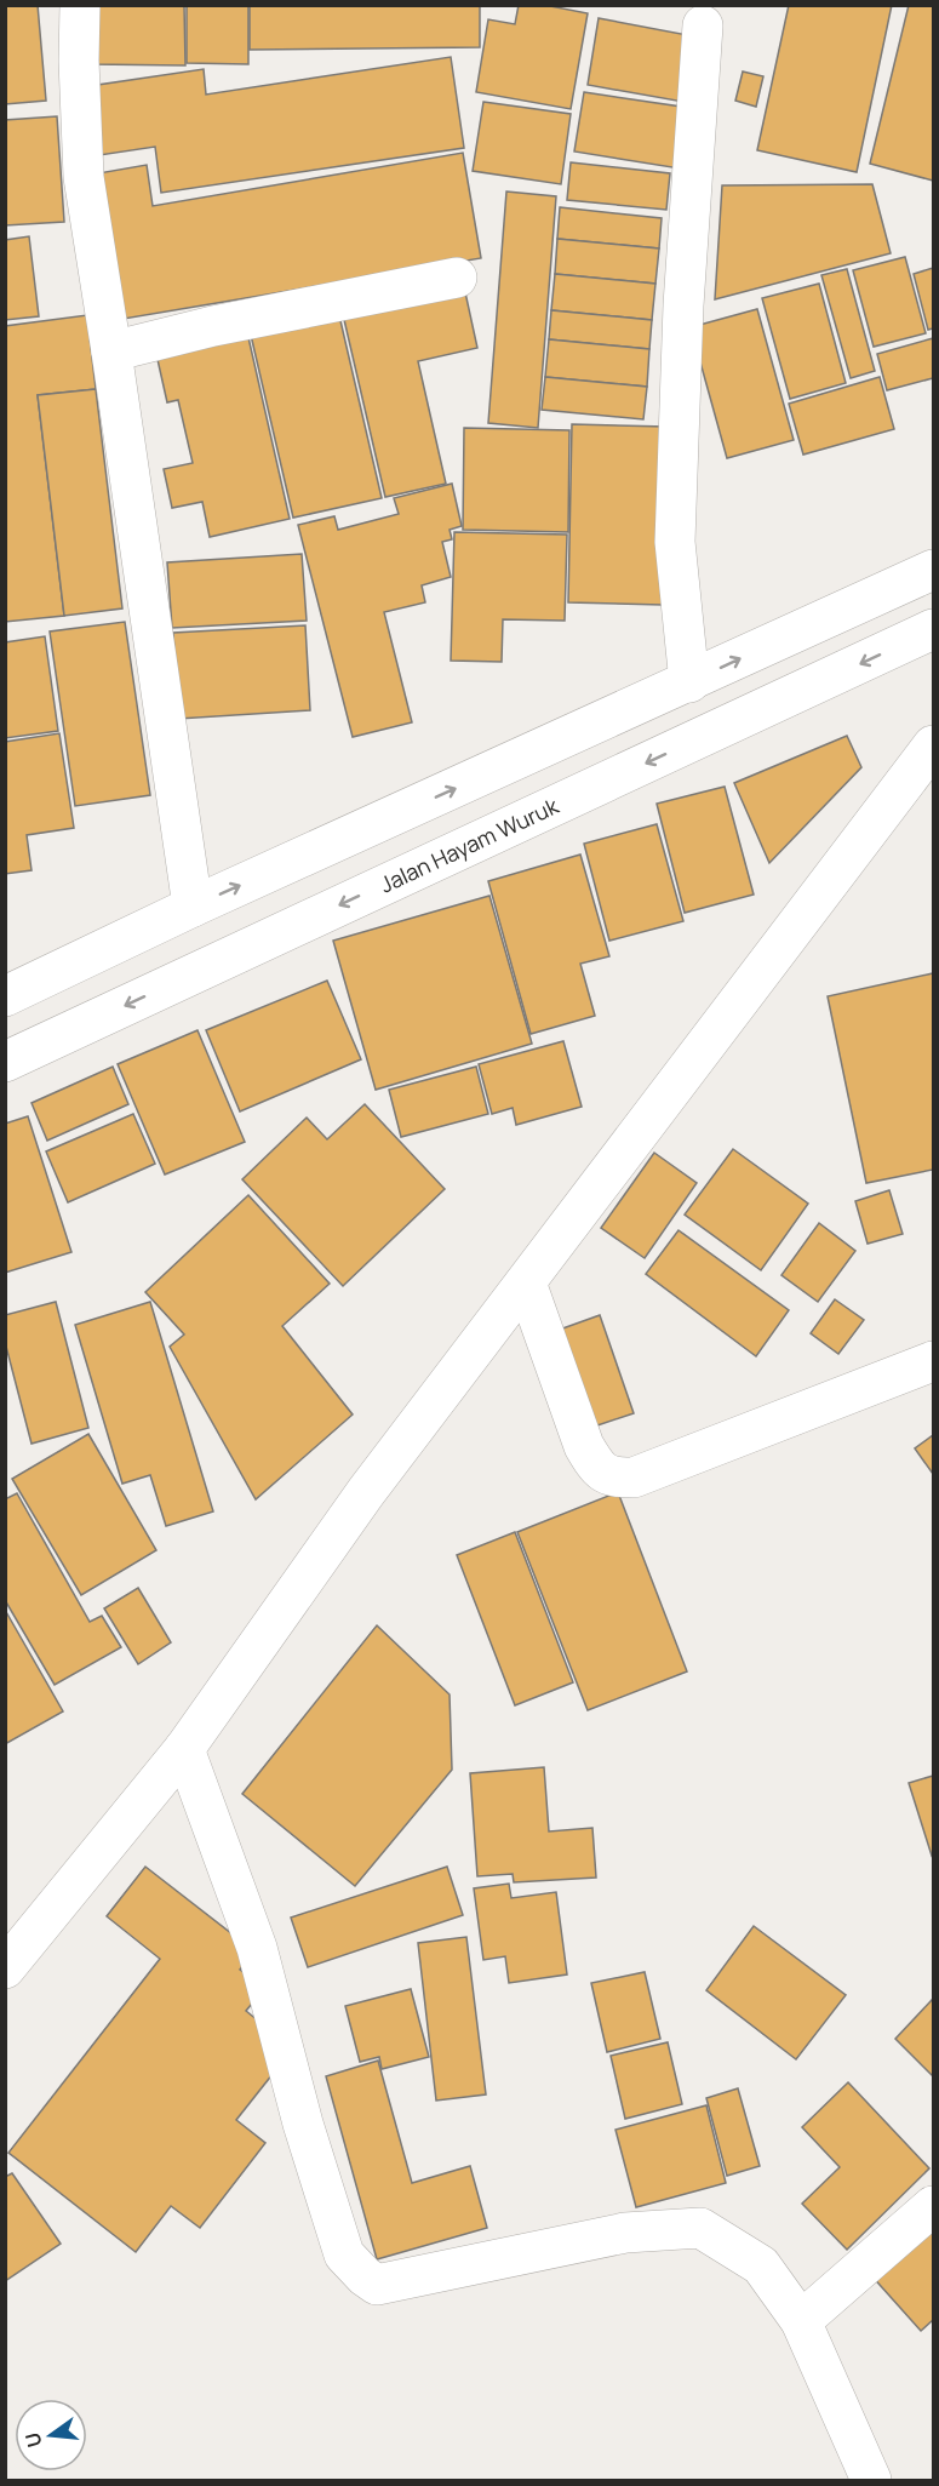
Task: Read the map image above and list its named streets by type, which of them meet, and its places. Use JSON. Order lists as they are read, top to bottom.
{
  "streets": {
    "street": ["Jalan Hayam Wuruk"]
  },
  "north": "left"
}
